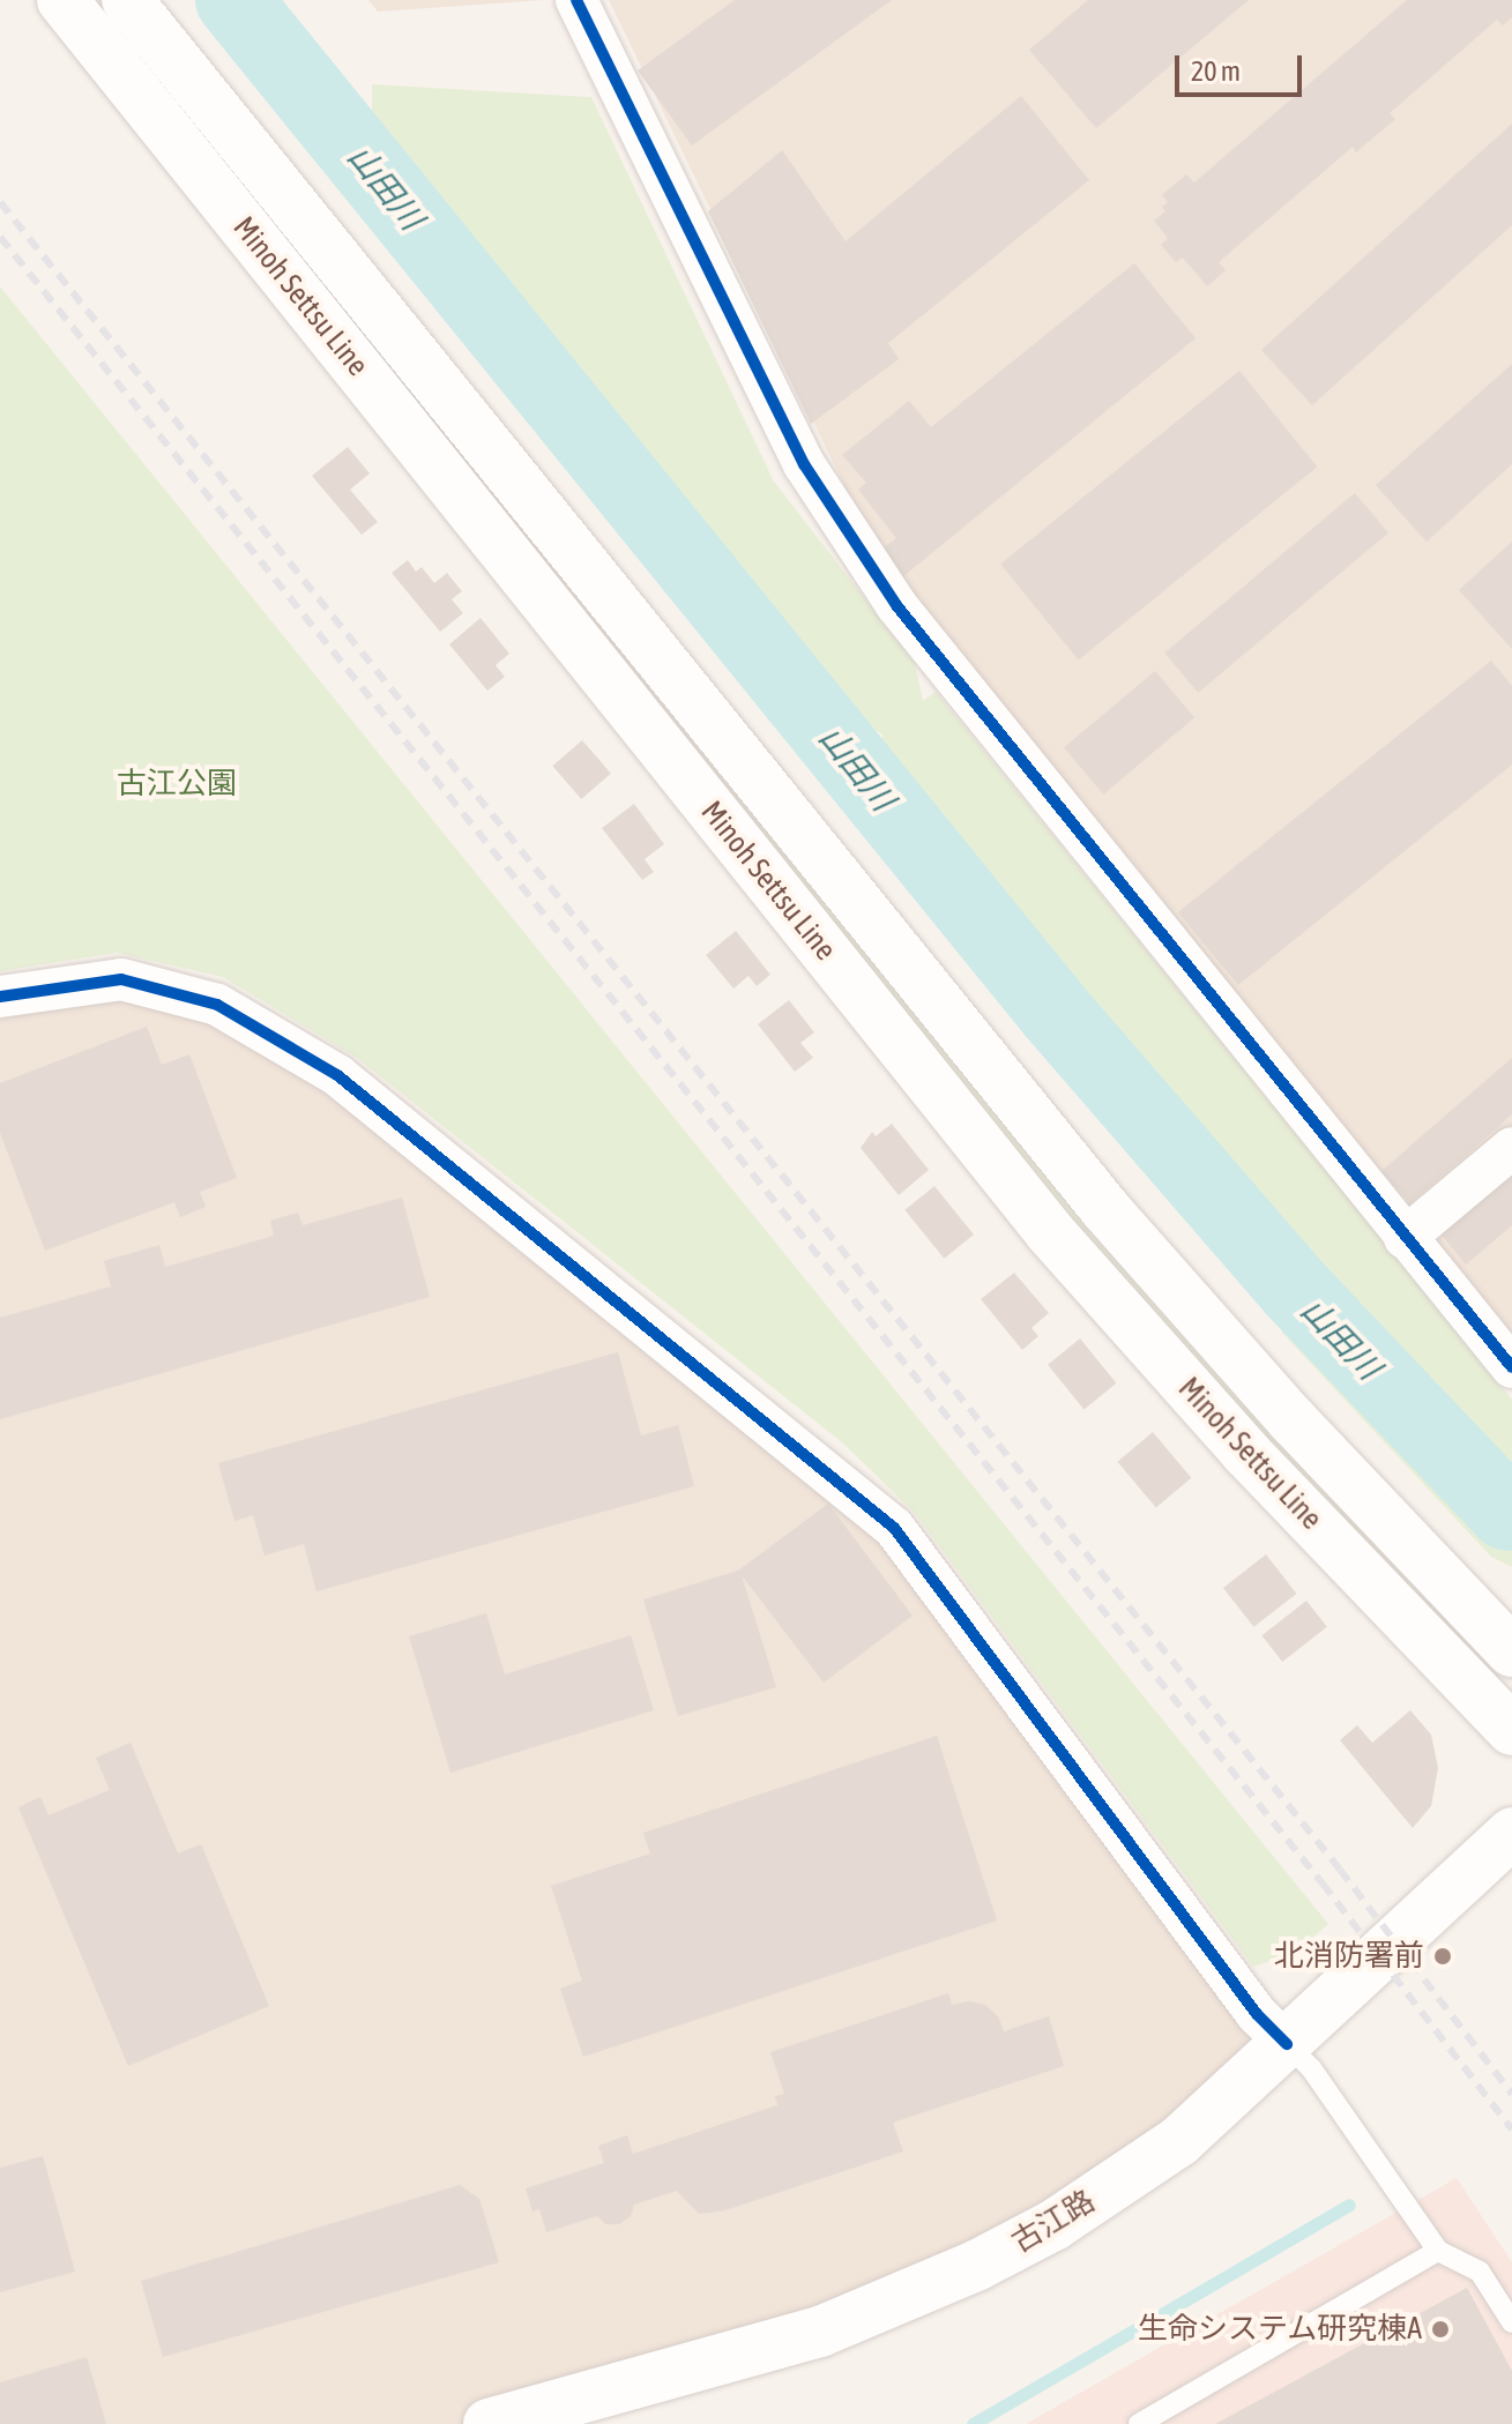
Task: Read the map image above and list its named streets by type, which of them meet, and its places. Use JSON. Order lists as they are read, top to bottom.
{
  "streets": {
    "main road": ["Minoh Settsu Line", "古江路"]
  },
  "water": ["山田川"],
  "parks": ["古江公園"],
  "places": ["北消防署前", "生命システム研究棟A"],
  "scale_bar": "20 m"
}
